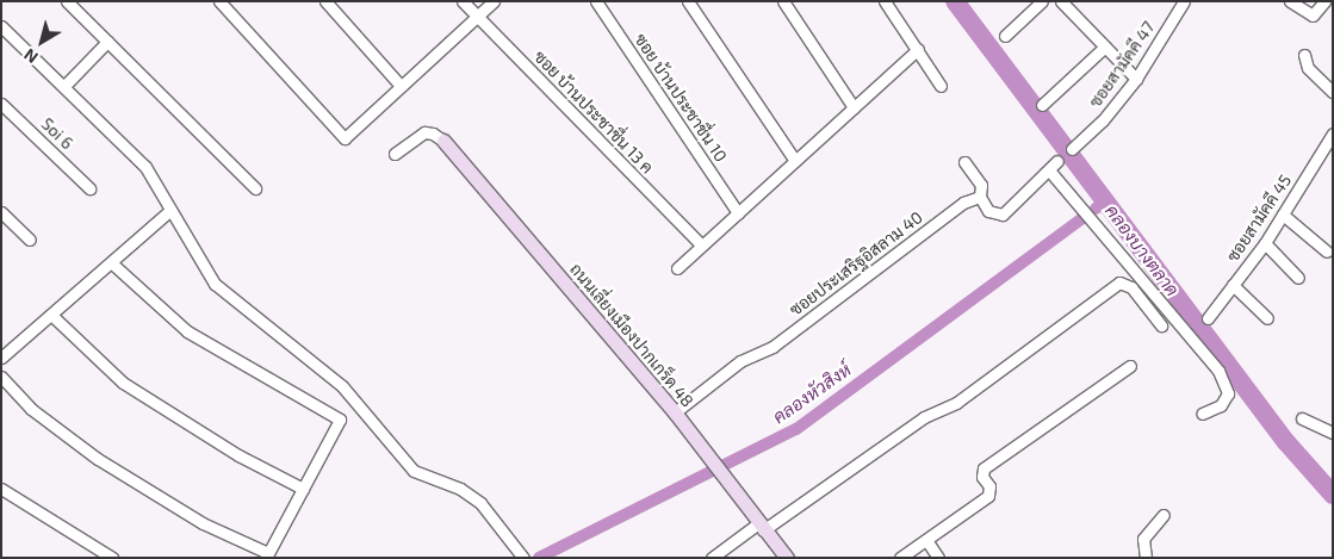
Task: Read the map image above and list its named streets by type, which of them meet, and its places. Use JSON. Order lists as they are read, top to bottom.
{
  "streets": {
    "street": [
      "ซอยสามัคคี 47",
      "ซอย บ้านประชาชื่น 10",
      "ซอย บ้านประชาชื่น 13 ค",
      "Soi 6",
      "ซอยสามัคคี 45",
      "ซอยประเสริฐอิสลาม 40",
      "ถนนเลี่ยงเมืองปากเกร็ด 48"
    ]
  },
  "crossings": [
    ["ซอยประเสริฐอิสลาม 40", "ถนนเลี่ยงเมืองปากเกร็ด 48"]
  ],
  "water": ["คลองบางตลาด", "คลองหัวสิงห์"],
  "north": "bottom left"
}
